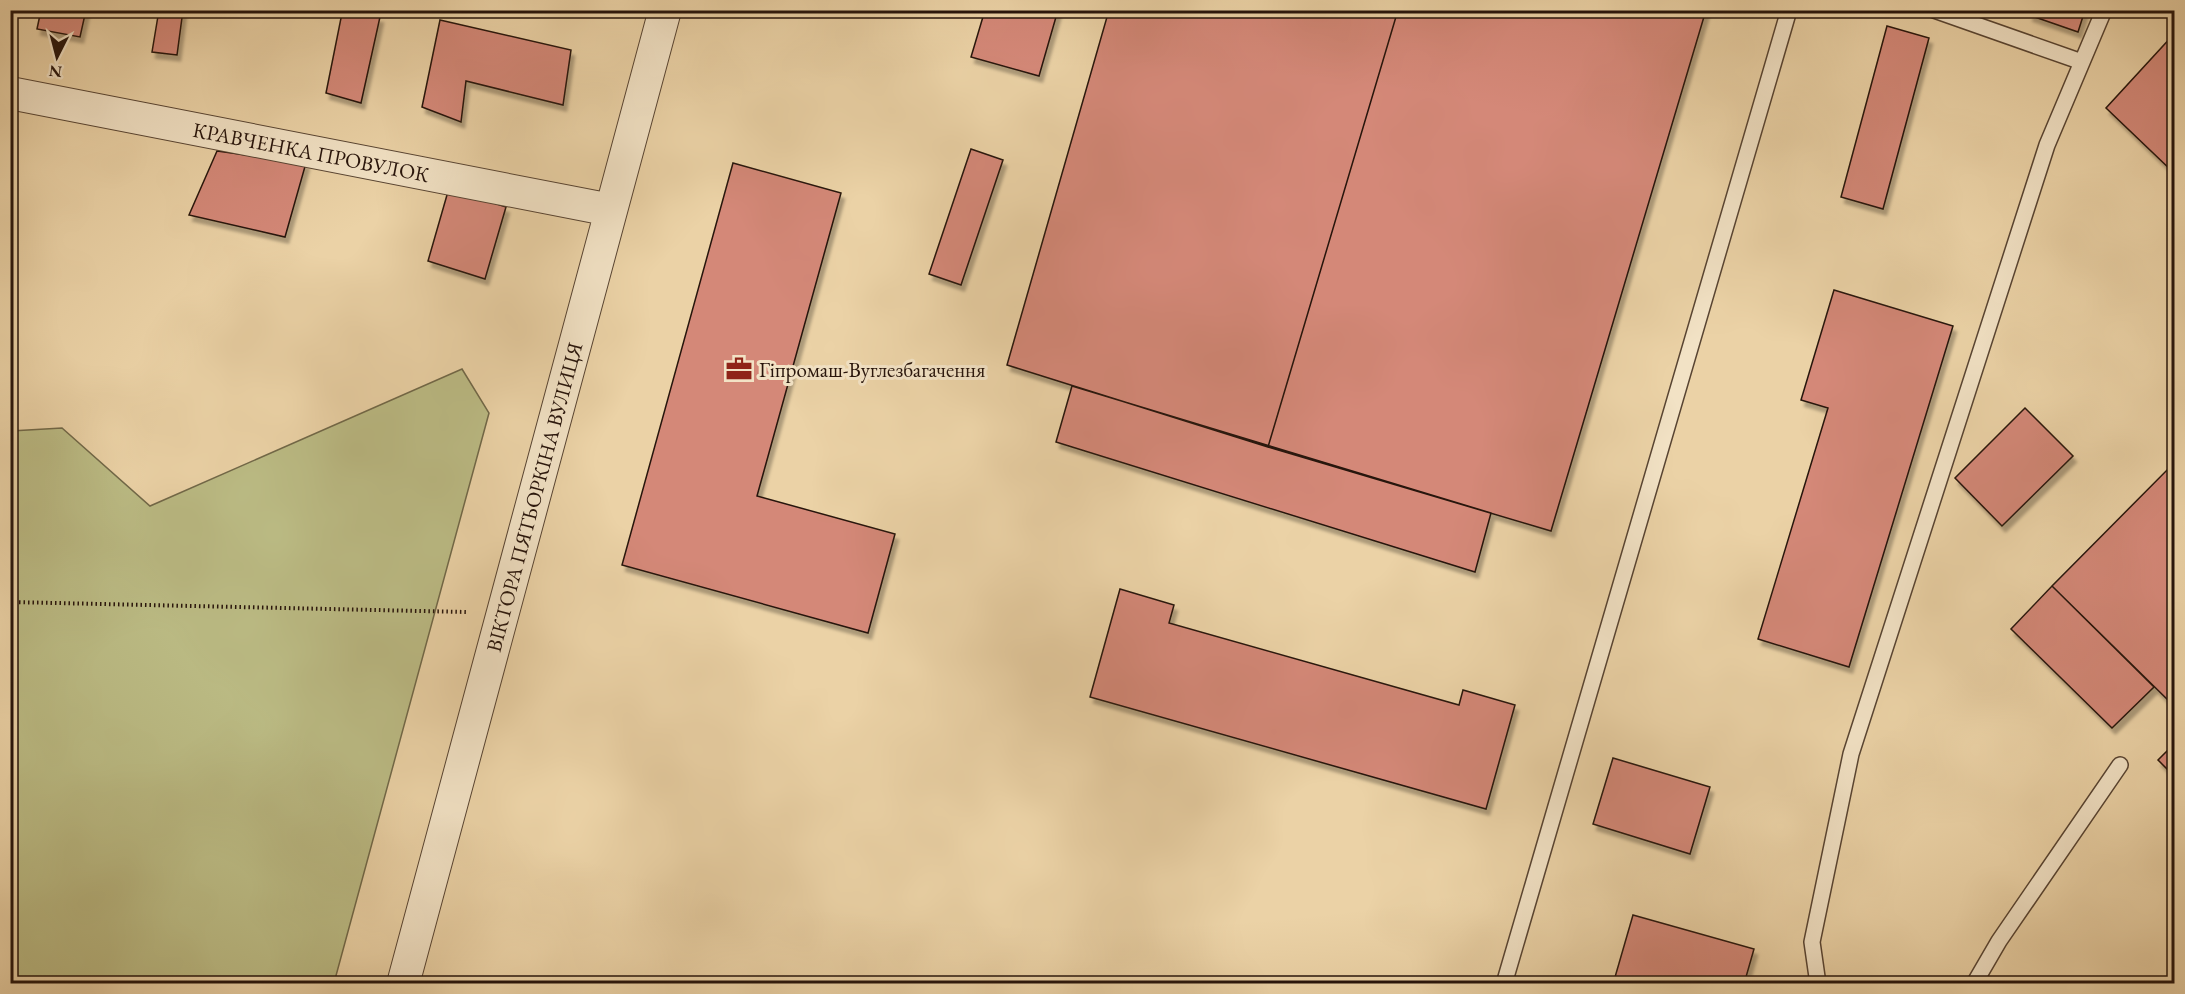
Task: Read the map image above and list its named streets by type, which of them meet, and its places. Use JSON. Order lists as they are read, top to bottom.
{
  "streets": {
    "street": ["КРАВЧЕНКА ПРОВУЛОК", "ВІКТОРА ПЯТЬОРКІНА ВУЛИЦЯ"]
  },
  "crossings": [
    ["КРАВЧЕНКА ПРОВУЛОК", "ВІКТОРА ПЯТЬОРКІНА ВУЛИЦЯ"]
  ],
  "places": {
    "office": ["Гіпромаш-Вуглезбагачення"]
  },
  "north": "bottom"
}
